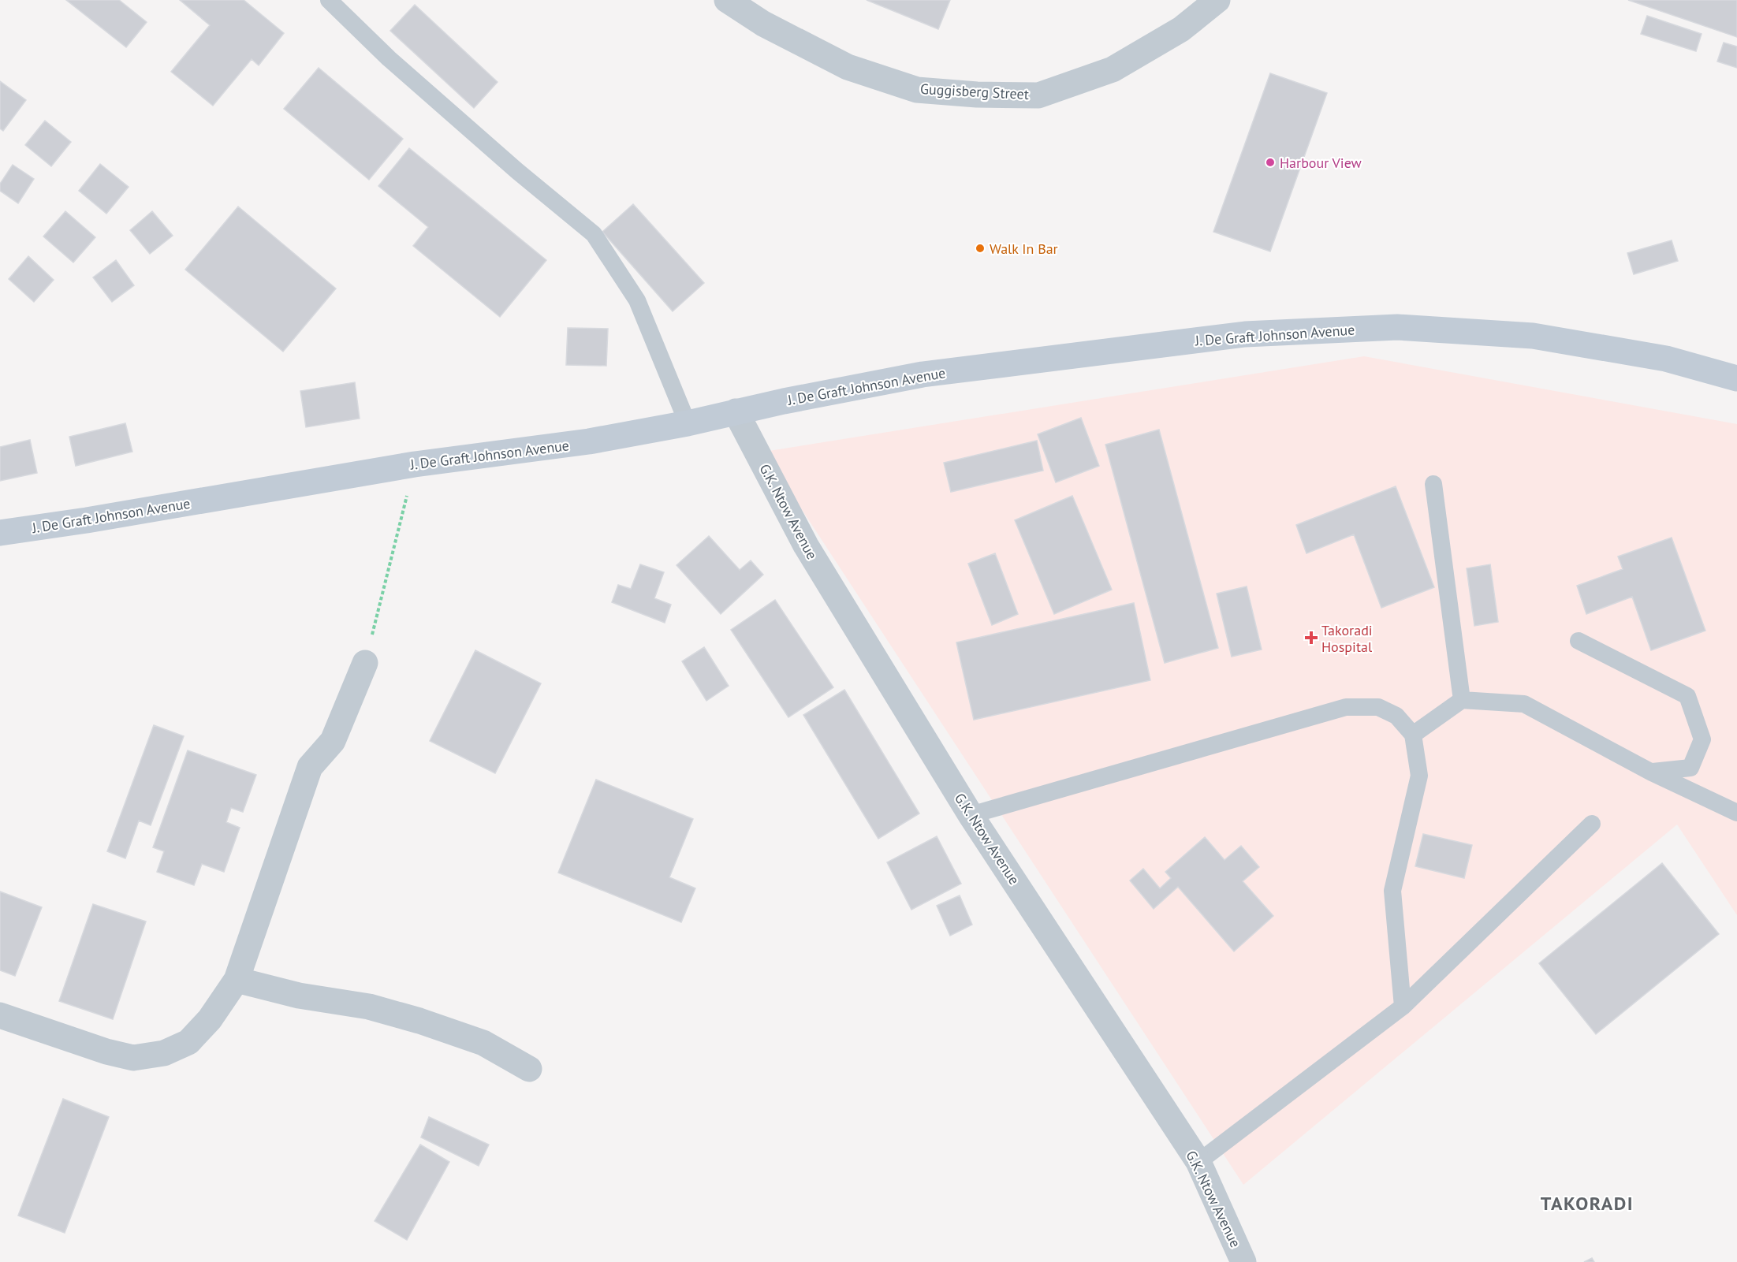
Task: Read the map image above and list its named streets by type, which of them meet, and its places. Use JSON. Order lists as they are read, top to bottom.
{
  "streets": {
    "street": ["Guggisberg Street", "J. De Graft Johnson Avenue", "G.K. Ntow Avenue"]
  },
  "crossings": [
    ["J. De Graft Johnson Avenue", "G.K. Ntow Avenue"]
  ],
  "districts": ["TAKORADI"],
  "places": {
    "other": ["Harbour View", "Walk In Bar"],
    "health": ["Takoradi Hospital"]
  }
}
